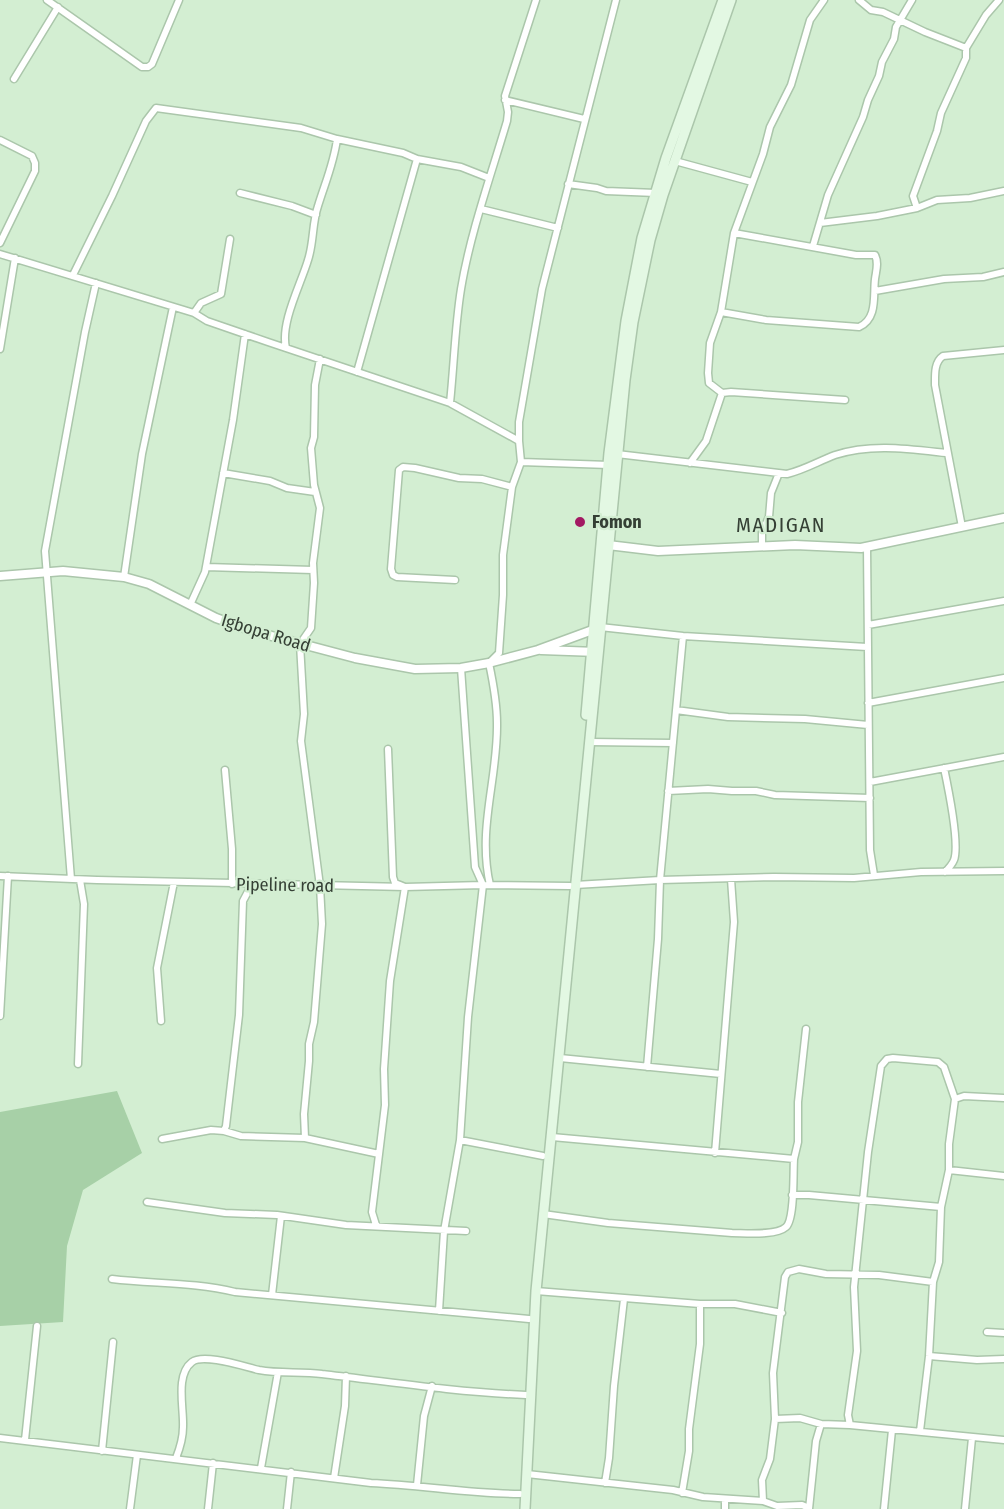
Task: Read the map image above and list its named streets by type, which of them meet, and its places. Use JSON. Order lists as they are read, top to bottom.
{
  "streets": {
    "street": ["Igbopa Road", "Pipeline road"]
  },
  "districts": ["MADIGAN"],
  "places": ["Fomon"]
}
